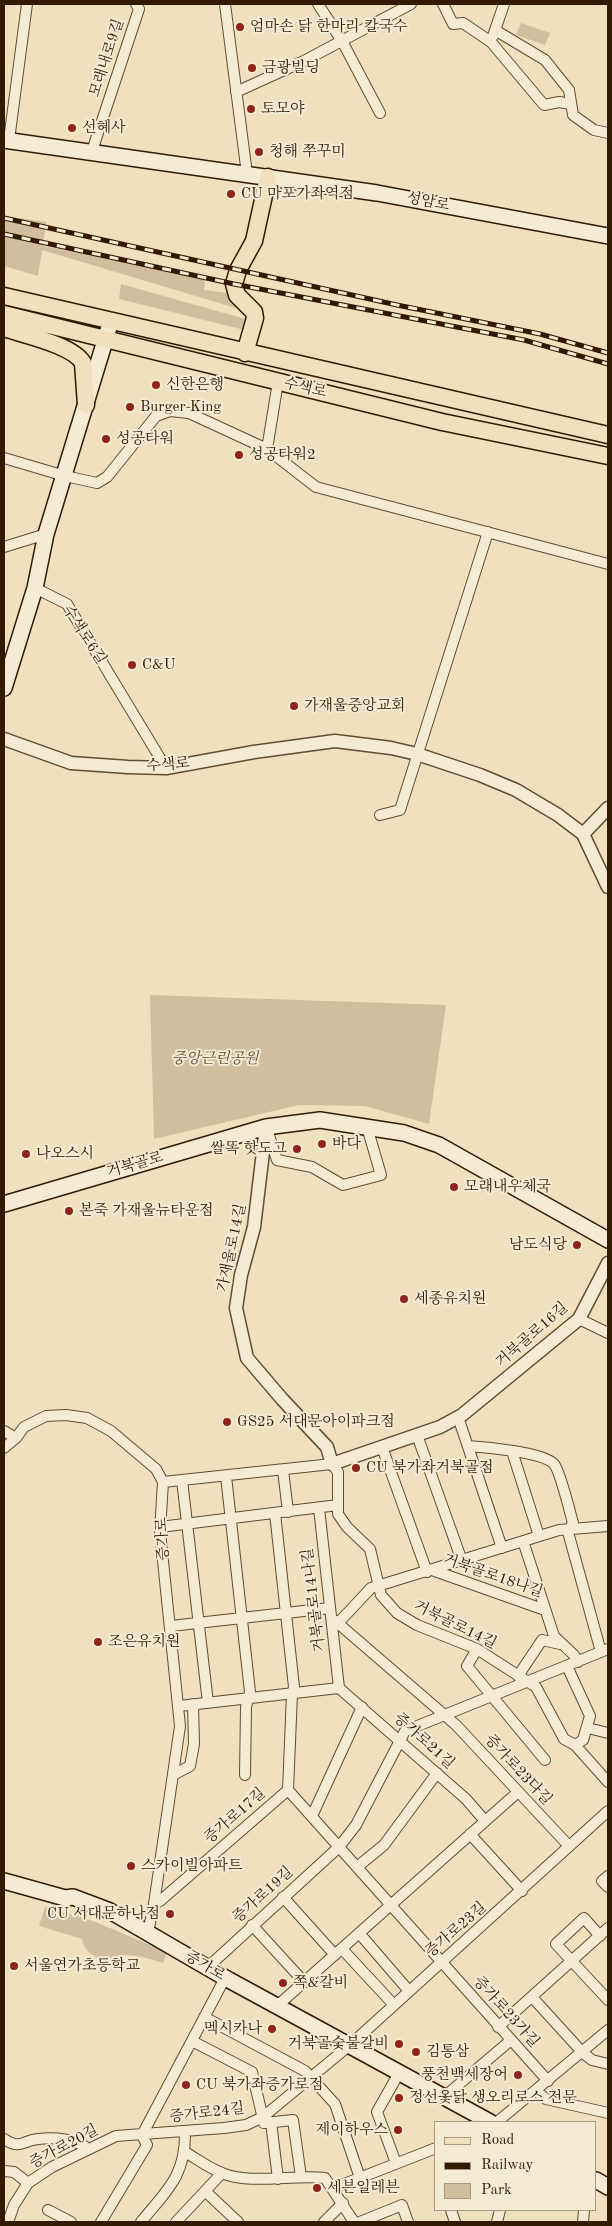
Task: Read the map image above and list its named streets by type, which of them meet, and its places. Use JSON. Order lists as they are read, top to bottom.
{
  "streets": {
    "main road": [
      "성암로",
      "수색로",
      "거북골로",
      "증가로"
    ],
    "street": [
      "모래내로9길",
      "수색로6길",
      "가재울로14길",
      "거북골로16길",
      "거북골로18나길",
      "거북골로14나길",
      "거북골로14길",
      "증가로21길",
      "증가로23다길",
      "증가로17길",
      "증가로19길",
      "증가로23길",
      "증가로23가길",
      "증가로24길",
      "증가로20길"
    ]
  },
  "crossings": [
    ["모래내로9길", "성암로"],
    ["수색로", "수색로6길"],
    ["거북골로", "가재울로14길"],
    ["가재울로14길", "거북골로16길"],
    ["가재울로14길", "거북골로14길"],
    ["거북골로16길", "거북골로14길"],
    ["증가로", "증가로17길"],
    ["증가로", "증가로19길"],
    ["증가로", "증가로23길"],
    ["증가로", "증가로24길"],
    ["거북골로18나길", "거북골로14나길"],
    ["거북골로18나길", "거북골로14길"],
    ["거북골로18나길", "증가로23다길"],
    ["거북골로14나길", "증가로21길"],
    ["거북골로14나길", "증가로23다길"],
    ["거북골로14길", "증가로23다길"],
    ["증가로23다길", "증가로23길"],
    ["증가로17길", "증가로19길"],
    ["증가로23길", "증가로23가길"],
    ["증가로23길", "증가로24길"],
    ["증가로24길", "증가로20길"]
  ],
  "parks": ["중앙근린공원"],
  "places": [
    "엄마손 닭 한마리 칼국수",
    "금광빌딩",
    "토모야",
    "선혜사",
    "청해 쭈꾸미",
    "CU 마포가좌역점",
    "신한은행",
    "Burger King",
    "성공타워",
    "성공타워2",
    "C&U",
    "가재울중앙교회",
    "바다",
    "쌀똑 핫도그",
    "나오스시",
    "모래내우체국",
    "본죽 가재울뉴타운점",
    "남도식당",
    "세종유치원",
    "GS25 서대문아이파크점",
    "CU 북가좌거북골점",
    "조은유치원",
    "스카이빌아파트",
    "CU 서대문하나점",
    "서울연가초등학교",
    "쪽&갈비",
    "멕시카나",
    "거북골숯불갈비",
    "김통삼",
    "풍천백세장어",
    "CU 북가좌증가로점",
    "정선옻닭 생오리로스 전문",
    "제이하우스",
    "세븐일레븐"
  ],
  "legend": ["Road", "Railway", "Park"]
}
